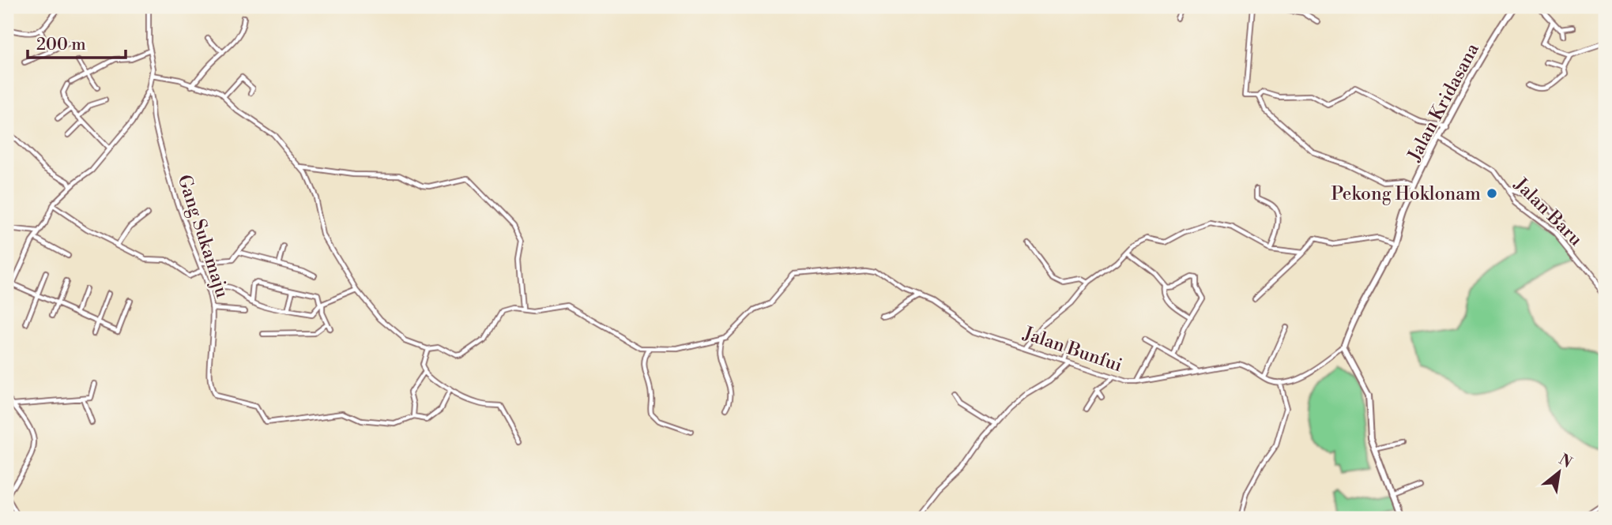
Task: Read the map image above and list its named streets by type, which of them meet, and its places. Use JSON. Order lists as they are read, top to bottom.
{
  "streets": {
    "street": [
      "Jalan Kridasana",
      "Jalan Baru",
      "Gang Sukamaju",
      "Jalan Bunfui"
    ]
  },
  "crossings": [
    ["Jalan Kridasana", "Jalan Baru"]
  ],
  "places": ["Pekong Hoklonam"],
  "scale_bar": "200 m",
  "north": "top right"
}
